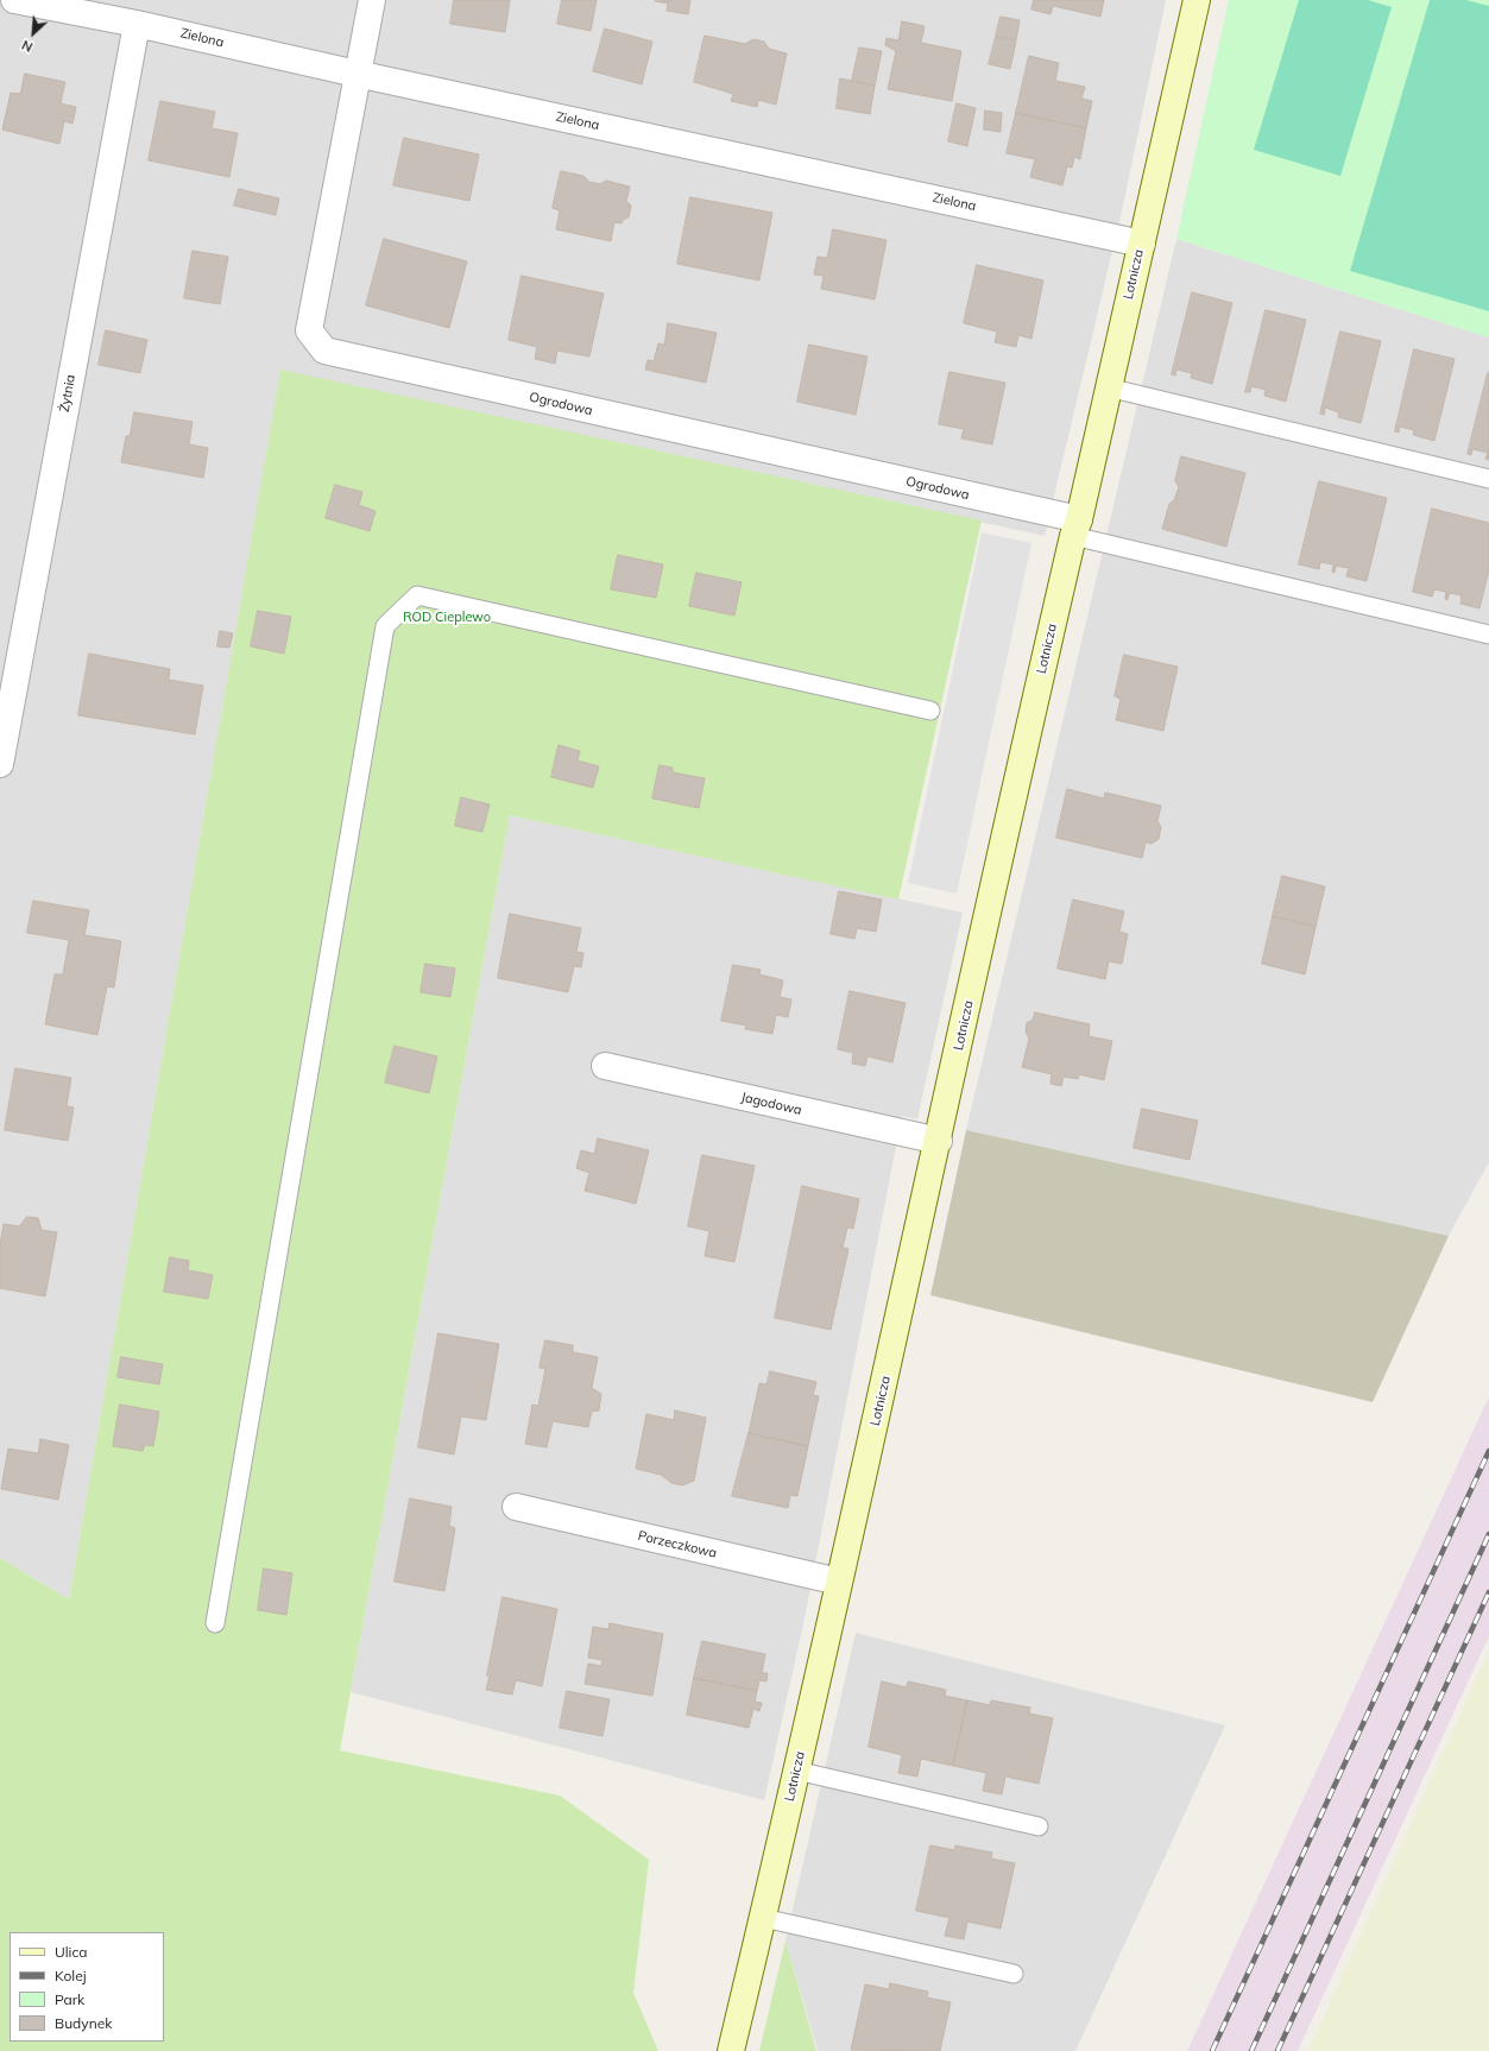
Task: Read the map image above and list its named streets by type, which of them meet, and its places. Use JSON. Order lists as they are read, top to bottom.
{
  "streets": {
    "street": [
      "Zielona",
      "Lotnicza",
      "Żytnia",
      "Ogrodowa",
      "Jagodowa",
      "Porzeczkowa"
    ]
  },
  "crossings": [
    ["Zielona", "Lotnicza"],
    ["Zielona", "Żytnia"],
    ["Zielona", "Ogrodowa"],
    ["Lotnicza", "Ogrodowa"],
    ["Lotnicza", "Jagodowa"],
    ["Lotnicza", "Porzeczkowa"]
  ],
  "parks": ["ROD Cieplewo"],
  "legend": [
    "Ulica",
    "Kolej",
    "Park",
    "Budynek"
  ],
  "north": "bottom left"
}
